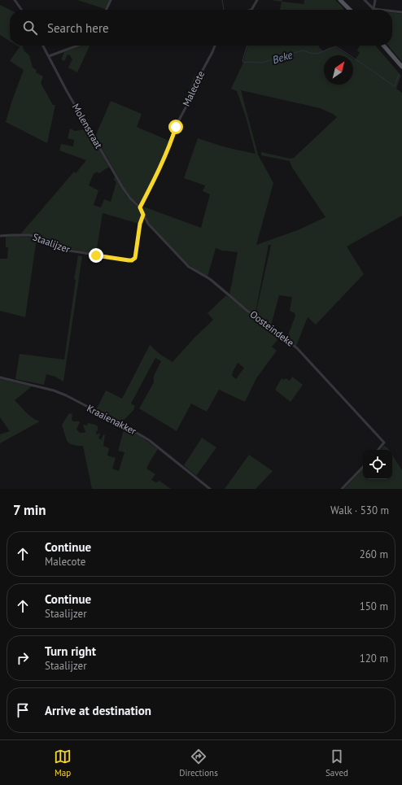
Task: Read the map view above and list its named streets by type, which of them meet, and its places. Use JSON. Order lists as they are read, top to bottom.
{
  "streets": {
    "street": [
      "Malecote",
      "Molenstraat",
      "Staalijzer",
      "Oosteindeke",
      "Kraaienakker"
    ]
  },
  "crossings": [
    ["Malecote", "Molenstraat"],
    ["Molenstraat", "Staalijzer"],
    ["Molenstraat", "Oosteindeke"],
    ["Staalijzer", "Oosteindeke"]
  ],
  "water": ["Beke"],
  "north": "top right",
  "page": {
    "search": "Search here",
    "heading": ["7 min", "Walk · 530 m"],
    "list": [
      ["Continue", "Malecote", "260 m"],
      ["Continue", "Staalijzer", "150 m"],
      ["Turn right", "Staalijzer", "120 m"],
      "Arrive at destination"
    ],
    "nav": ["Map", "Directions", "Saved"]
  }
}
